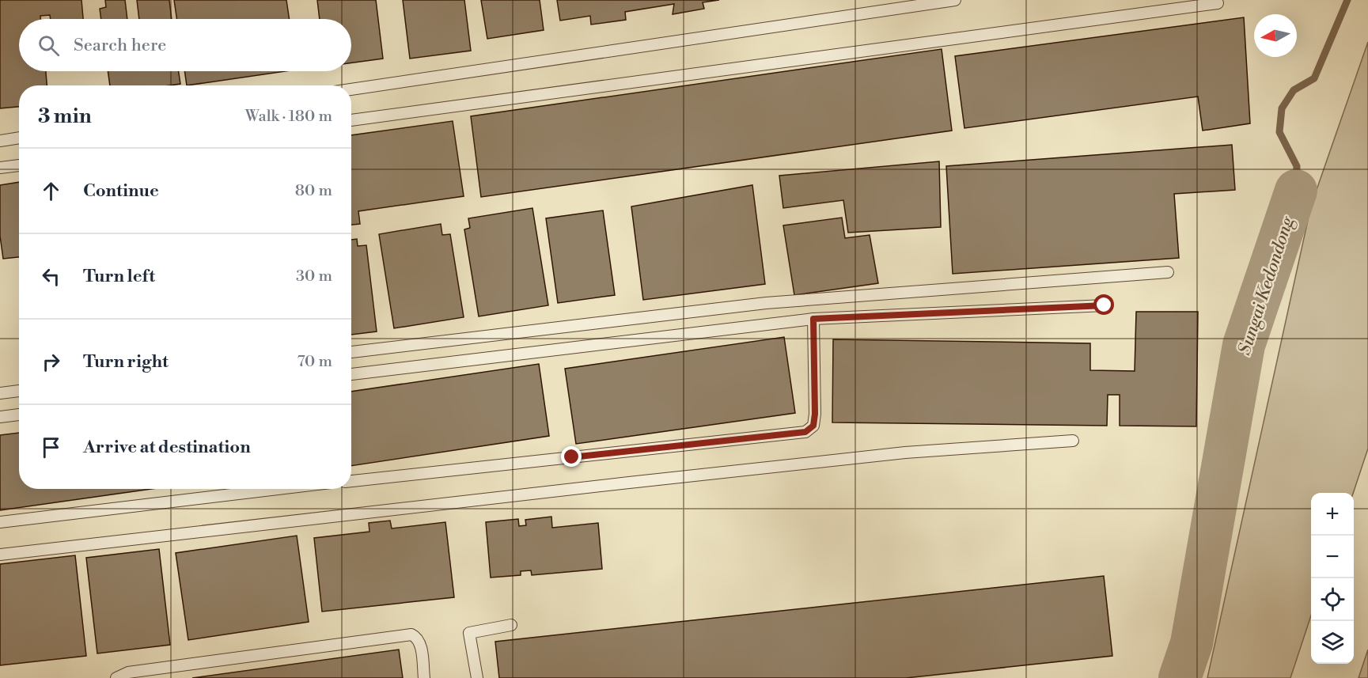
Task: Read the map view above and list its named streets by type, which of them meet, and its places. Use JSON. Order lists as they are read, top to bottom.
{
  "water": ["Sungai Kedondong"],
  "north": "left",
  "page": {
    "search": "Search here",
    "heading": ["3 min", "Walk · 180 m"],
    "list": [
      ["Continue", "80 m"],
      ["Turn left", "30 m"],
      ["Turn right", "70 m"],
      "Arrive at destination"
    ],
    "map_buttons": ["+", "−"]
  }
}
